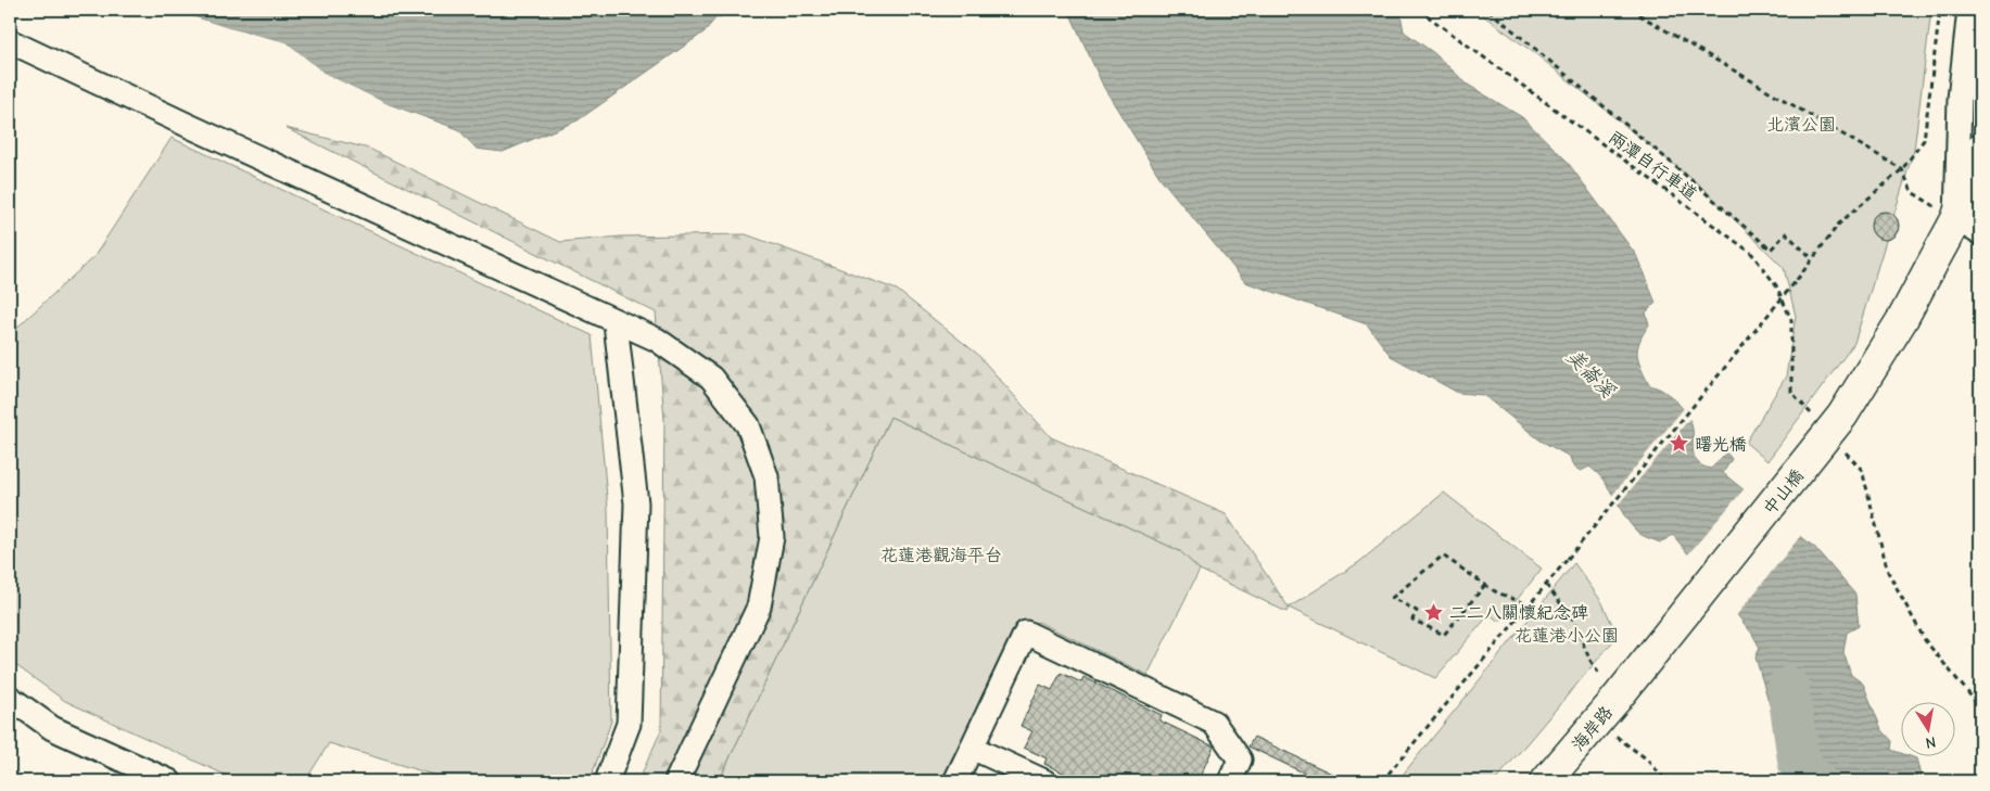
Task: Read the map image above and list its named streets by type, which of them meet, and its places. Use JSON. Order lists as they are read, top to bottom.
{
  "streets": {
    "main road": ["中山橋", "海岸路"],
    "path": ["兩潭自行車道"]
  },
  "crossings": [
    ["中山橋", "海岸路"]
  ],
  "water": ["美崙溪"],
  "parks": ["北濱公園", "花蓮港觀海平台", "花蓮港小公園"],
  "places": {
    "place": ["曙光橋", "二二八關懷紀念碑"]
  },
  "north": "bottom"
}
